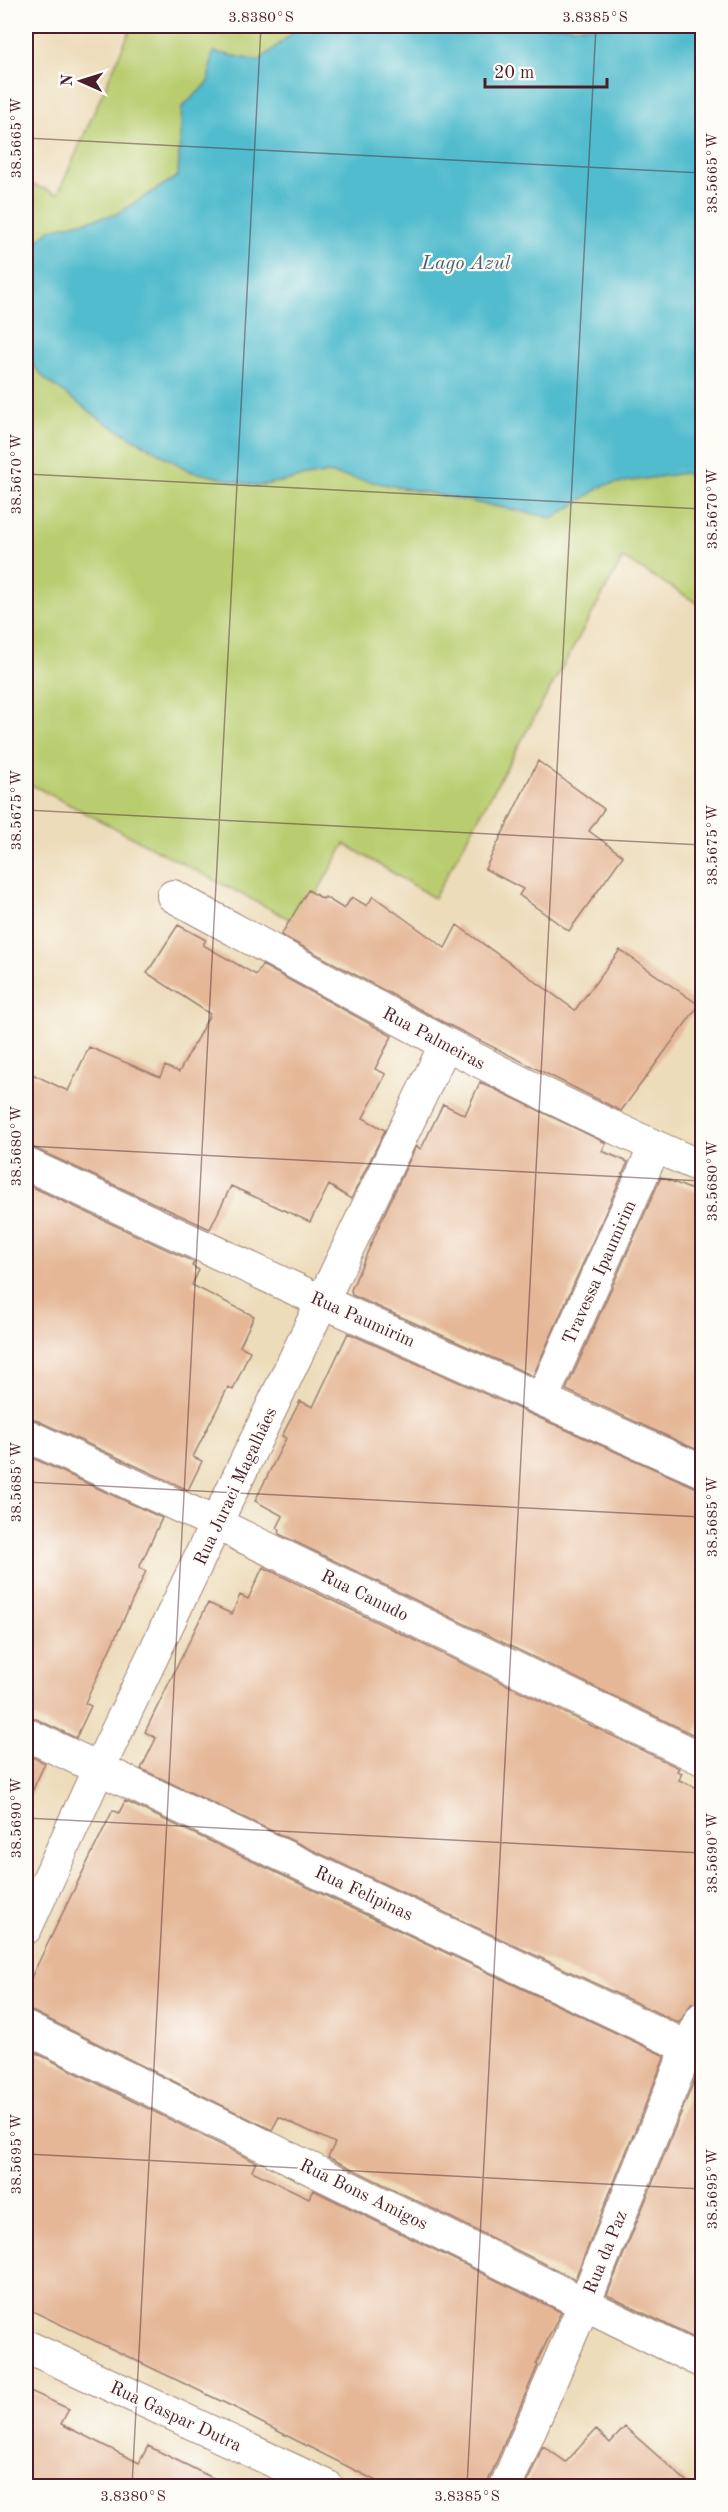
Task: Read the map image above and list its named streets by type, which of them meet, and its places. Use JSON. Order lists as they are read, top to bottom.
{
  "streets": {
    "street": [
      "Rua Palmeiras",
      "Travessa Ipaumirim",
      "Rua Paumirim",
      "Rua Juraci Magalhães",
      "Rua Canudo",
      "Rua Felipinas",
      "Rua Bons Amigos",
      "Rua da Paz",
      "Rua Gaspar Dutra"
    ]
  },
  "crossings": [
    ["Rua Palmeiras", "Travessa Ipaumirim"],
    ["Rua Palmeiras", "Rua Juraci Magalhães"],
    ["Travessa Ipaumirim", "Rua Paumirim"],
    ["Rua Paumirim", "Rua Juraci Magalhães"],
    ["Rua Juraci Magalhães", "Rua Canudo"],
    ["Rua Juraci Magalhães", "Rua Felipinas"],
    ["Rua Felipinas", "Rua da Paz"],
    ["Rua Bons Amigos", "Rua da Paz"]
  ],
  "water": ["Lago Azul"],
  "scale_bar": "20 m",
  "north": "left",
  "coordinates": [
    "3.8380°S",
    "3.8385°S",
    "38.5665°W",
    "38.5670°W",
    "38.5675°W",
    "38.5680°W",
    "38.5685°W",
    "38.5690°W",
    "38.5695°W"
  ]
}
